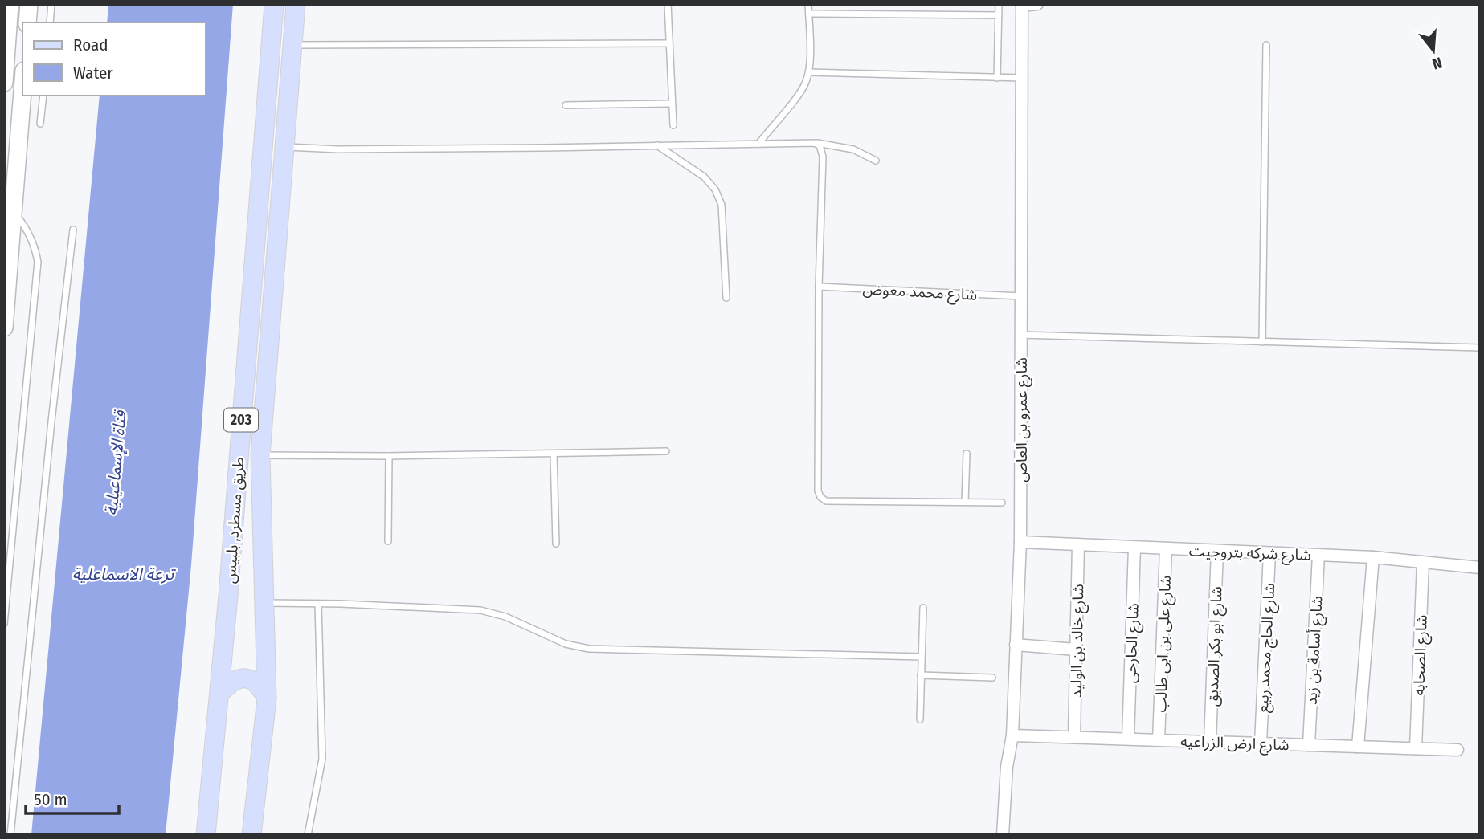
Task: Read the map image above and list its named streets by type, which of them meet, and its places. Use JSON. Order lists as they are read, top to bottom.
{
  "streets": {
    "main road": ["203", "طريق مسطرد, بلبيس"],
    "street": [
      "شارع عمرو بن العاص",
      "شارع شركه بتروجيت",
      "شارع خالد بن الوليد",
      "شارع الجارحى",
      "شارع على بن ابى طالب",
      "شارع ابو بكر الصديق",
      "شارع الحاج محمد ربيع",
      "شارع أسامة بن زيد",
      "شارع الصحابه",
      "شارع ارض الزراعيه"
    ],
    "lane": ["شارع محمد معوض"]
  },
  "crossings": [
    ["شارع محمد معوض", "شارع عمرو بن العاص"],
    ["شارع عمرو بن العاص", "شارع شركه بتروجيت"],
    ["شارع عمرو بن العاص", "شارع ارض الزراعيه"],
    ["شارع شركه بتروجيت", "شارع خالد بن الوليد"],
    ["شارع شركه بتروجيت", "شارع الجارحى"],
    ["شارع شركه بتروجيت", "شارع على بن ابى طالب"],
    ["شارع شركه بتروجيت", "شارع ابو بكر الصديق"],
    ["شارع شركه بتروجيت", "شارع الحاج محمد ربيع"],
    ["شارع شركه بتروجيت", "شارع أسامة بن زيد"],
    ["شارع شركه بتروجيت", "شارع الصحابه"],
    ["شارع خالد بن الوليد", "شارع ارض الزراعيه"],
    ["شارع الجارحى", "شارع ارض الزراعيه"],
    ["شارع على بن ابى طالب", "شارع ارض الزراعيه"],
    ["شارع ابو بكر الصديق", "شارع ارض الزراعيه"],
    ["شارع الحاج محمد ربيع", "شارع ارض الزراعيه"],
    ["شارع أسامة بن زيد", "شارع ارض الزراعيه"],
    ["شارع الصحابه", "شارع ارض الزراعيه"]
  ],
  "water": ["قناة الإسماعيلية", "ترعة الاسماعلية"],
  "legend": ["Road", "Water"],
  "scale_bar": "50 m",
  "north": "bottom"
}
